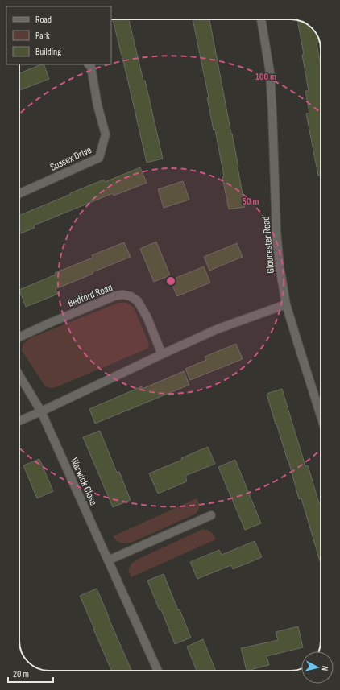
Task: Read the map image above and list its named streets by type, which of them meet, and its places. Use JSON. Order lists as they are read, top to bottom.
{
  "streets": {
    "street": [
      "Sussex Drive",
      "Gloucester Road",
      "Bedford Road",
      "Warwick Close"
    ]
  },
  "legend": ["Road", "Park", "Building"],
  "scale_bar": "20 m",
  "north": "right",
  "rings": ["100 m", "50 m"]
}
